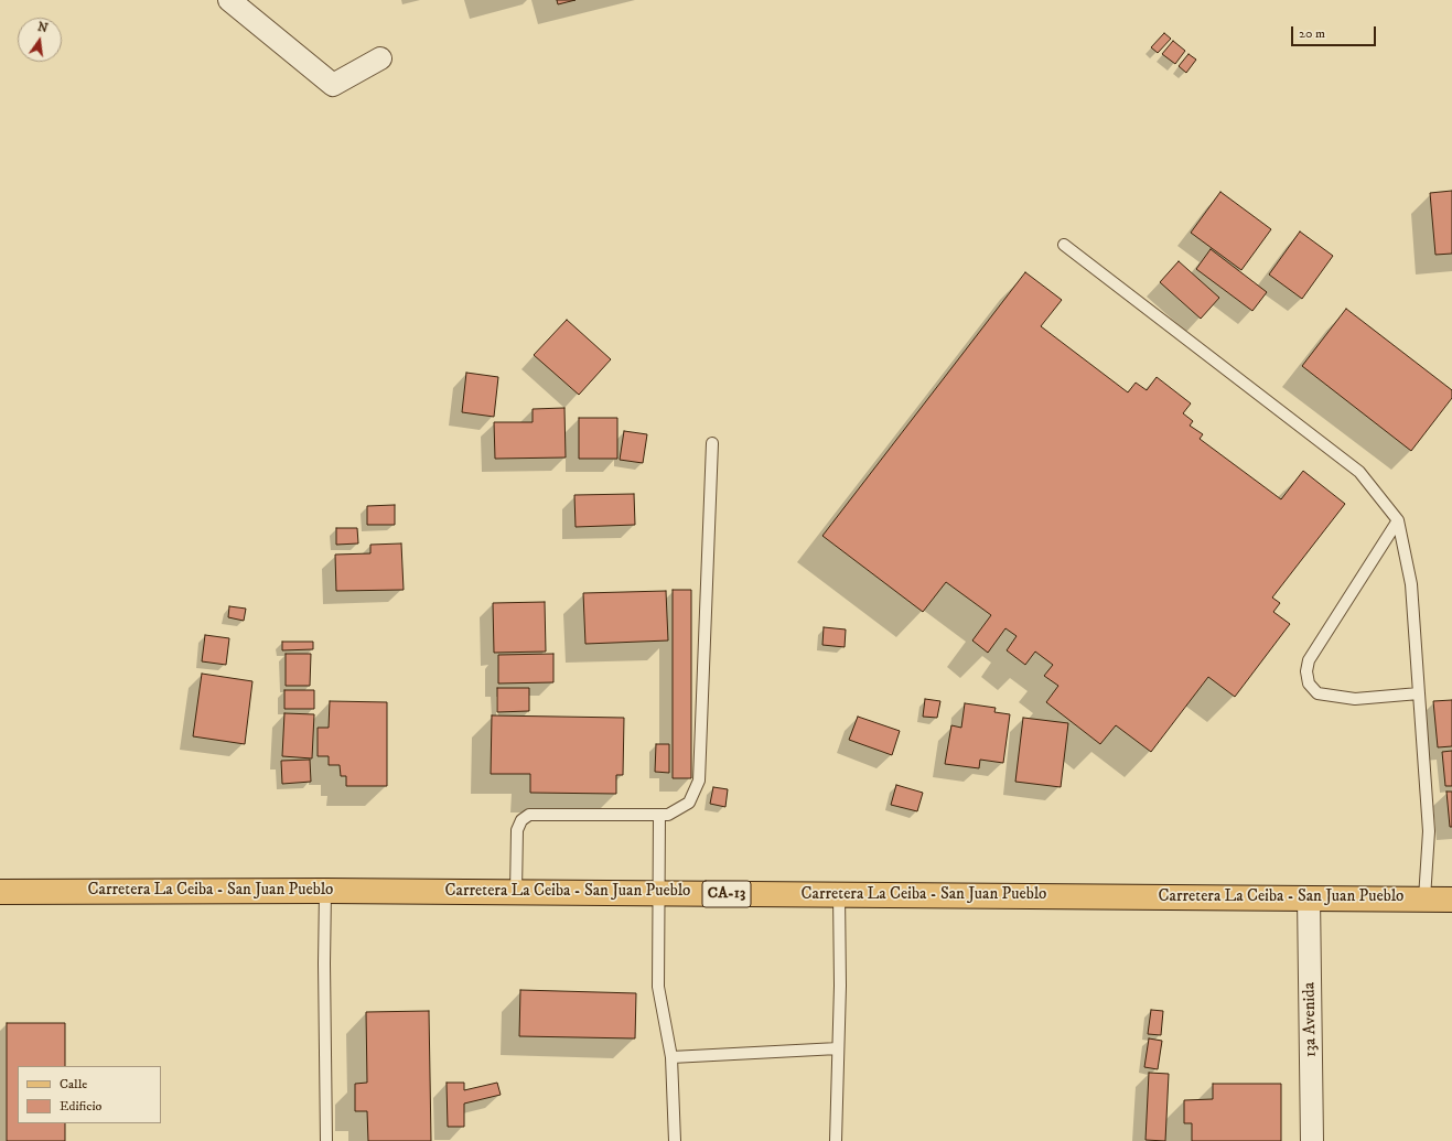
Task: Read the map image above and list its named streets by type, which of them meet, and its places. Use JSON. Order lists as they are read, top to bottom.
{
  "streets": {
    "main road": ["Carretera La Ceiba - San Juan Pueblo", "CA-13"],
    "street": ["13a Avenida"]
  },
  "crossings": [
    ["Carretera La Ceiba - San Juan Pueblo", "13a Avenida"]
  ],
  "legend": ["Calle", "Edificio"],
  "scale_bar": "20 m",
  "north": "top"
}
